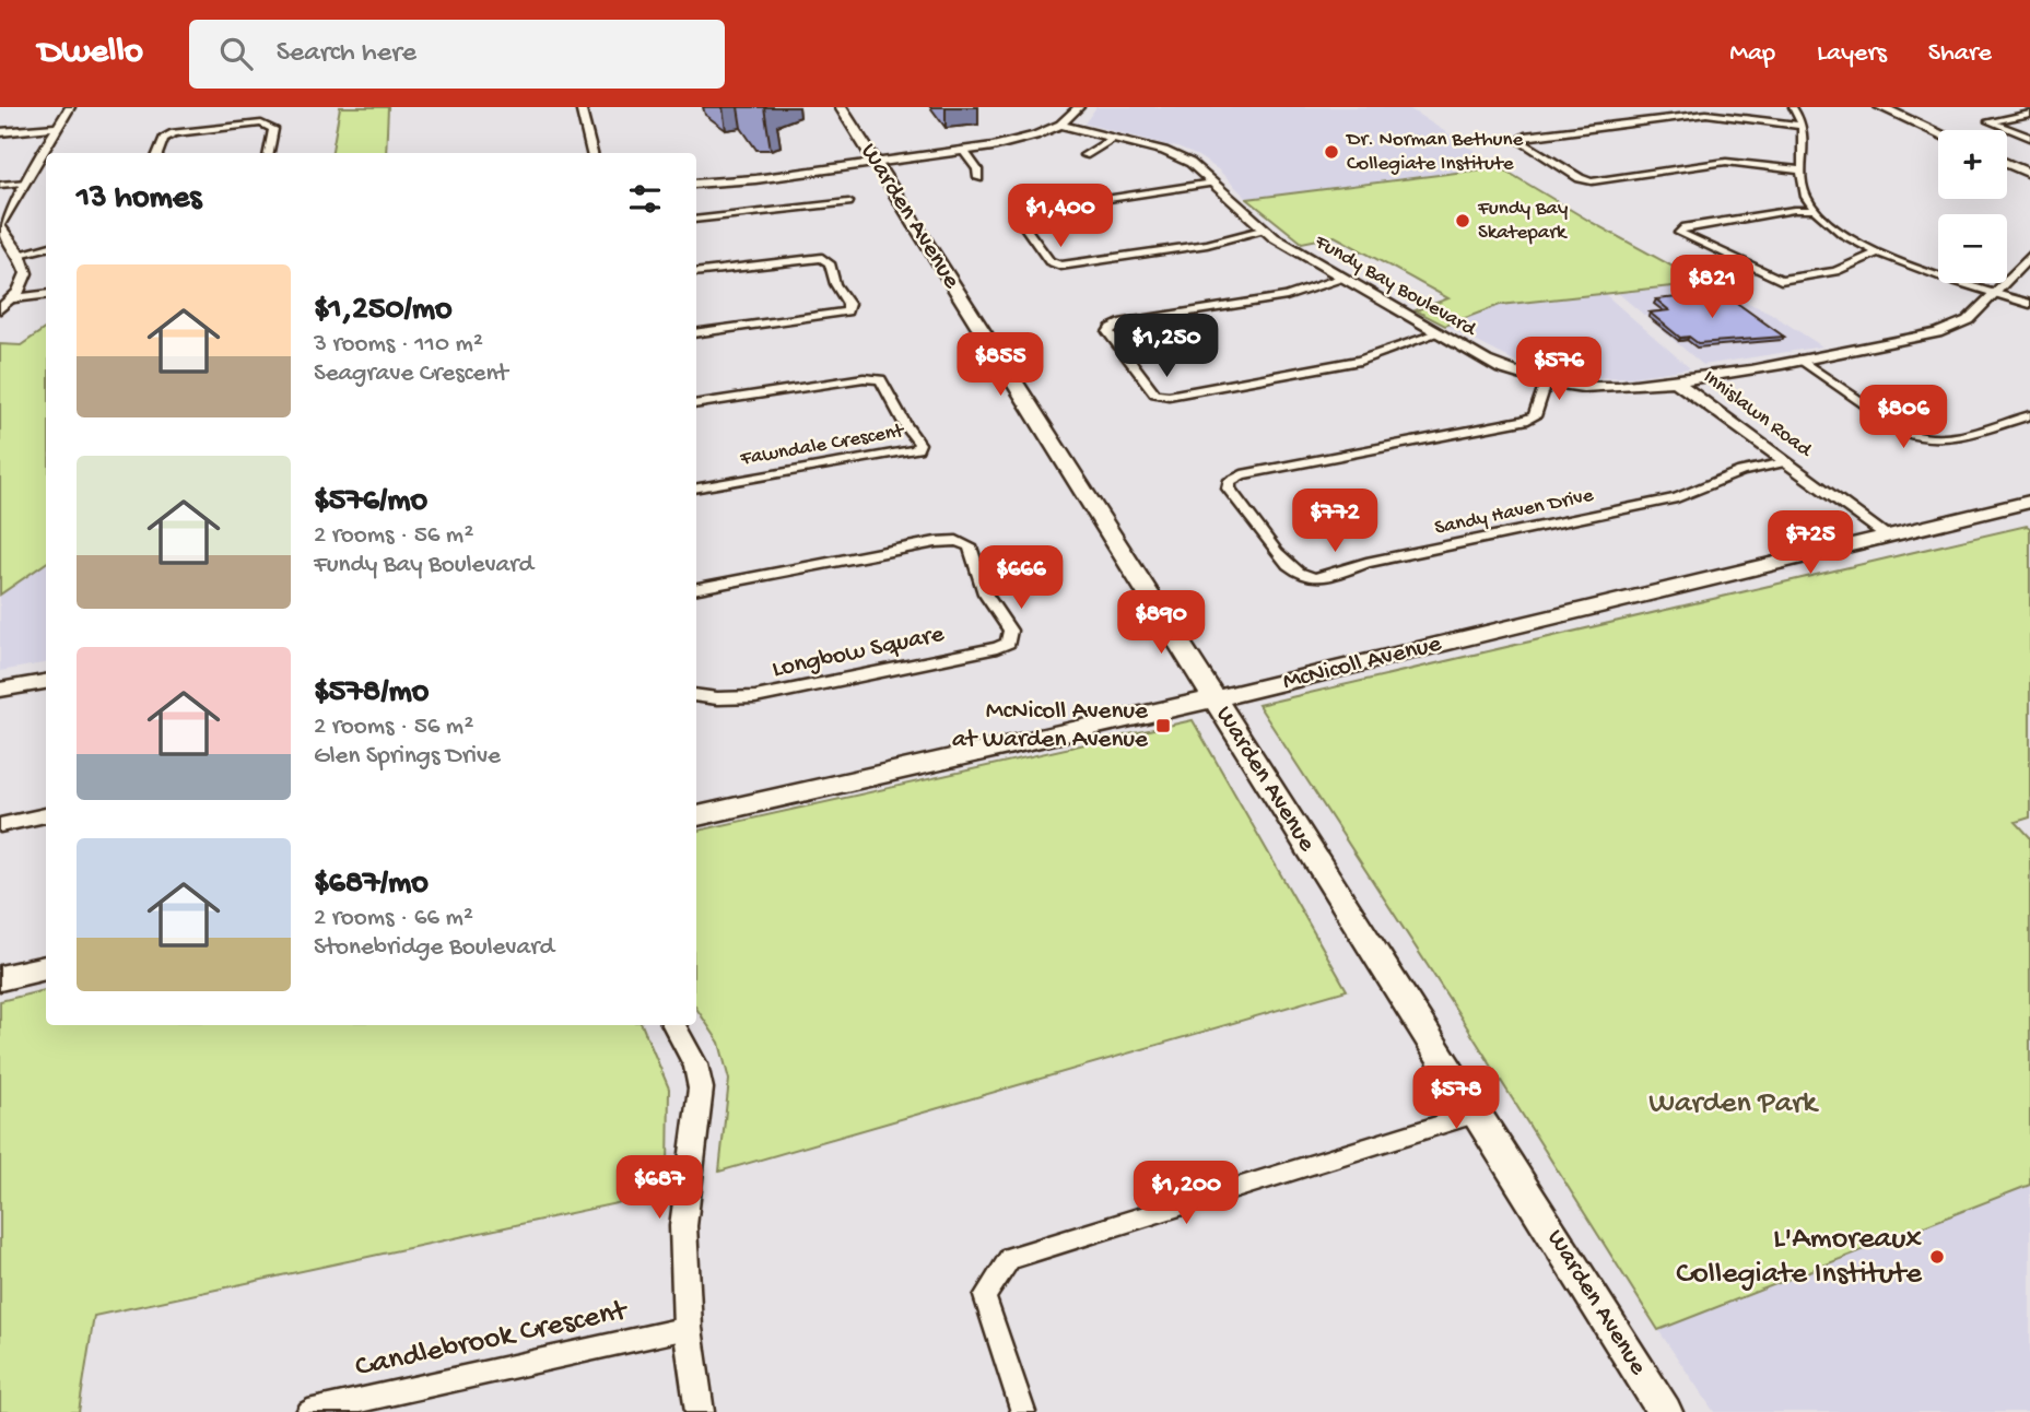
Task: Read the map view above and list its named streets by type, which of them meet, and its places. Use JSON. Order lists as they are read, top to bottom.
{
  "streets": {
    "main road": ["Warden Avenue", "McNicoll Avenue"],
    "street": [
      "Fundy Bay Boulevard",
      "Innislawn Road",
      "Fawndale Crescent",
      "Sandy Haven Drive",
      "Longbow Square",
      "Candlebrook Crescent"
    ]
  },
  "crossings": [
    ["Warden Avenue", "McNicoll Avenue"],
    ["Fundy Bay Boulevard", "Innislawn Road"],
    ["Fundy Bay Boulevard", "Sandy Haven Drive"],
    ["Innislawn Road", "Sandy Haven Drive"],
    ["Innislawn Road", "McNicoll Avenue"]
  ],
  "parks": ["Warden Park"],
  "places": {
    "other": ["Dr. Norman Bethune Collegiate Institute", "Fundy Bay Skatepark", "L'Amoreaux Collegiate Institute"],
    "transit": ["McNicoll Avenue at Warden Avenue"]
  },
  "page": {
    "header": "Dwello",
    "search": "Search here",
    "nav": ["Map", "Layers", "Share"],
    "map_buttons": ["+", "−"],
    "heading": "13 homes",
    "price": [
      "$1,400",
      "$821",
      "$1,250",
      "$855",
      "$576",
      "$806",
      "$772",
      "$725",
      "$666",
      "$890",
      "$578",
      "$687",
      "$1,200"
    ],
    "list": [
      {
        "name": "$1,250/mo",
        "note": "3 rooms · 110 m² · Seagrave Crescent"
      },
      {
        "name": "$576/mo",
        "note": "2 rooms · 56 m² · Fundy Bay Boulevard"
      },
      {
        "name": "$578/mo",
        "note": "2 rooms · 56 m² · Glen Springs Drive"
      },
      {
        "name": "$687/mo",
        "note": "2 rooms · 66 m² · Stonebridge Boulevard"
      }
    ]
  }
}
